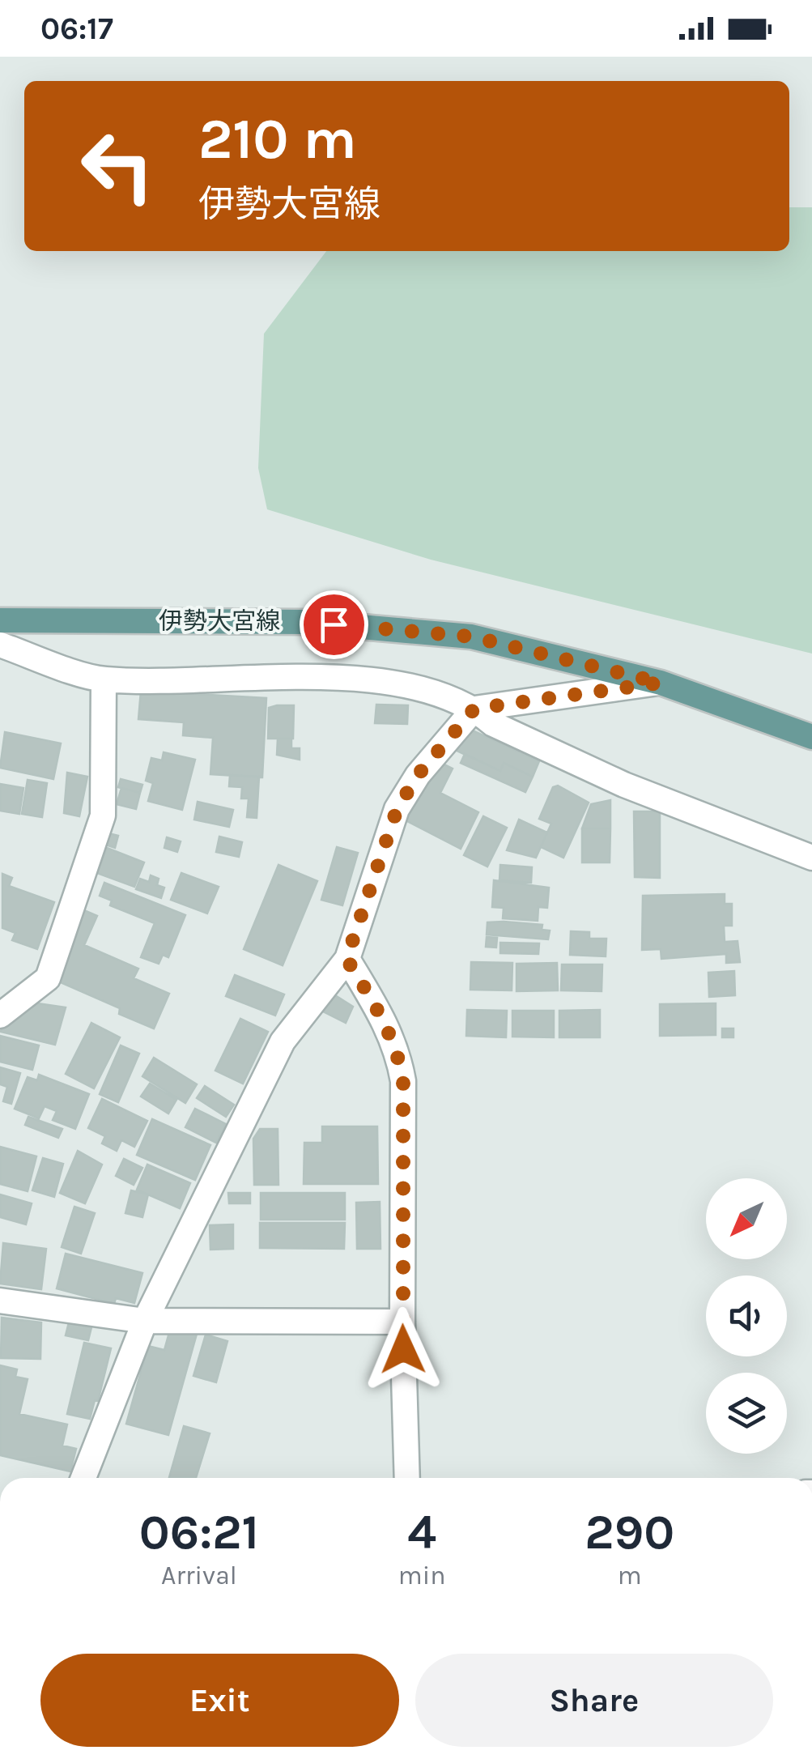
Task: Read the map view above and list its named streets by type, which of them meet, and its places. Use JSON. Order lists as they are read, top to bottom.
{
  "streets": {
    "main road": ["伊勢大宮線"]
  },
  "north": "bottom left",
  "page": {
    "status": "06:17",
    "turn": ["210 m", "伊勢大宮線"],
    "eta": [
      "06:21",
      "Arrival",
      "4",
      "min",
      "290",
      "m"
    ],
    "buttons": ["Exit", "Share"]
  }
}
